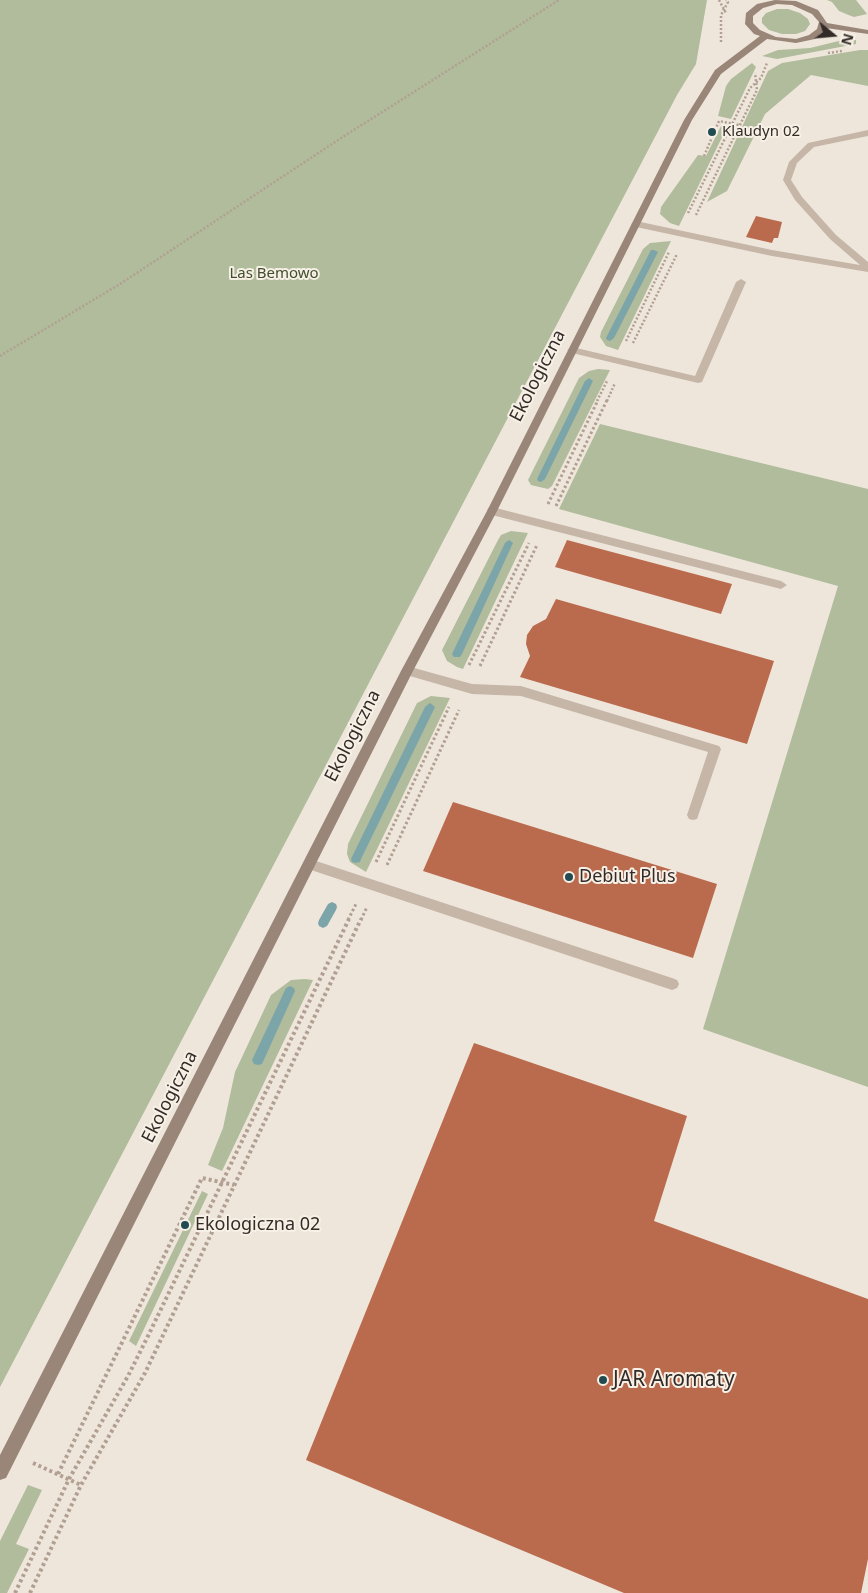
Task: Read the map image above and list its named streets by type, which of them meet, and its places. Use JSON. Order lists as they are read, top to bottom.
{
  "streets": {
    "street": ["Ekologiczna"]
  },
  "parks": ["Las Bemowo"],
  "places": [
    "Klaudyn 02",
    "Debiut Plus",
    "Ekologiczna 02",
    "JAR Aromaty"
  ],
  "north": "right"
}
